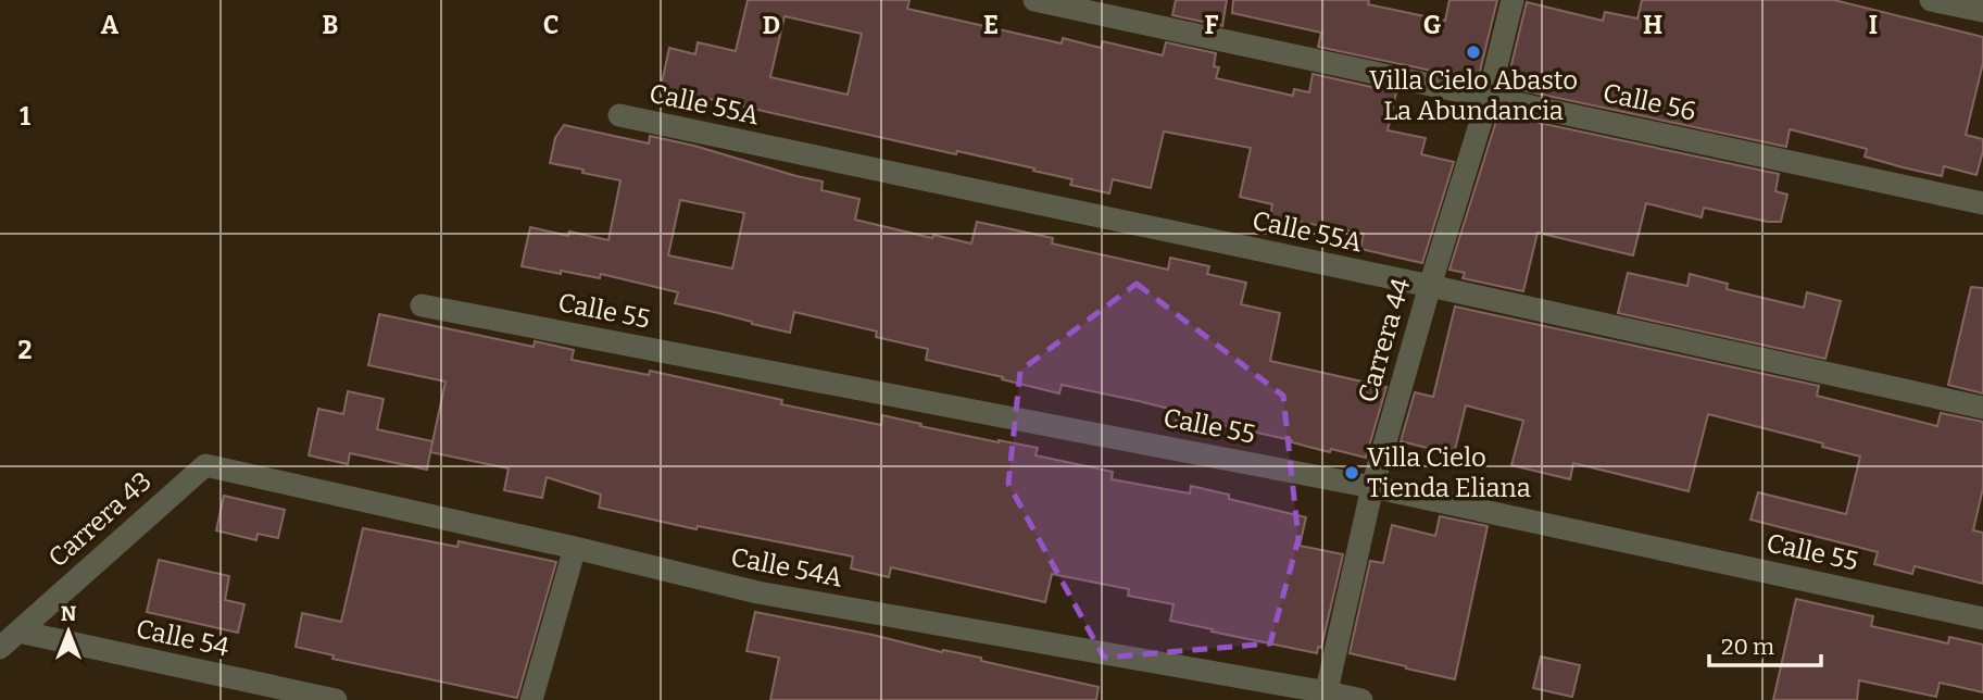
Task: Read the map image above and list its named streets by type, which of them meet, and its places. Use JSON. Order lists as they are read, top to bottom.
{
  "streets": {
    "street": [
      "Calle 56",
      "Calle 55A",
      "Calle 55",
      "Carrera 44",
      "Carrera 43",
      "Calle 54A",
      "Calle 54"
    ]
  },
  "crossings": [
    ["Calle 56", "Carrera 44"],
    ["Calle 55A", "Carrera 44"],
    ["Calle 55", "Carrera 44"],
    ["Carrera 44", "Calle 54A"],
    ["Carrera 43", "Calle 54A"],
    ["Carrera 43", "Calle 54"]
  ],
  "places": ["Villa Cielo Abasto La Abundancia", "Villa Cielo Tienda Eliana"],
  "scale_bar": "20 m",
  "north": "top",
  "grid": {
    "columns": [
      "A",
      "B",
      "C",
      "D",
      "E",
      "F",
      "G",
      "H",
      "I"
    ],
    "rows": ["1", "2"]
  }
}
